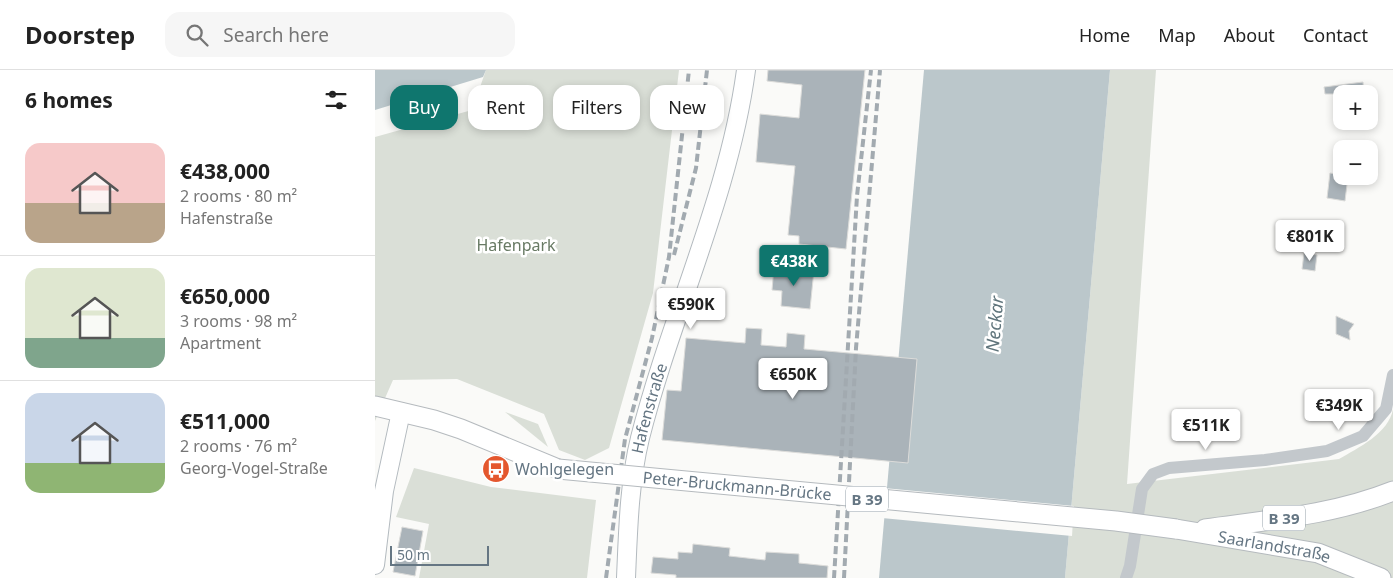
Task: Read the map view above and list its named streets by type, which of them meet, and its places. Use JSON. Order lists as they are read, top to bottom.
{
  "streets": {
    "main road": [
      "Hafenstraße",
      "Peter-Bruckmann-Brücke",
      "B 39",
      "Saarlandstraße"
    ]
  },
  "crossings": [
    ["Peter-Bruckmann-Brücke", "B 39"],
    ["Peter-Bruckmann-Brücke", "Saarlandstraße"]
  ],
  "water": ["Neckar"],
  "parks": ["Hafenpark"],
  "places": {
    "bus stop": ["Wohlgelegen"]
  },
  "scale_bar": "50 m",
  "page": {
    "header": "Doorstep",
    "search": "Search here",
    "nav": [
      "Home",
      "Map",
      "About",
      "Contact"
    ],
    "heading": "6 homes",
    "map_buttons": ["+", "−"],
    "chip": [
      "Buy",
      "Rent",
      "Filters",
      "New"
    ],
    "list": [
      {
        "name": "€438,000",
        "note": "2 rooms · 80 m² · Hafenstraße"
      },
      {
        "name": "€650,000",
        "note": "3 rooms · 98 m² · Apartment"
      },
      {
        "name": "€511,000",
        "note": "2 rooms · 76 m² · Georg-Vogel-Straße"
      }
    ],
    "price": [
      "€801K",
      "€438K",
      "€590K",
      "€650K",
      "€349K",
      "€511K"
    ],
    "scale": "50 m"
  }
}
